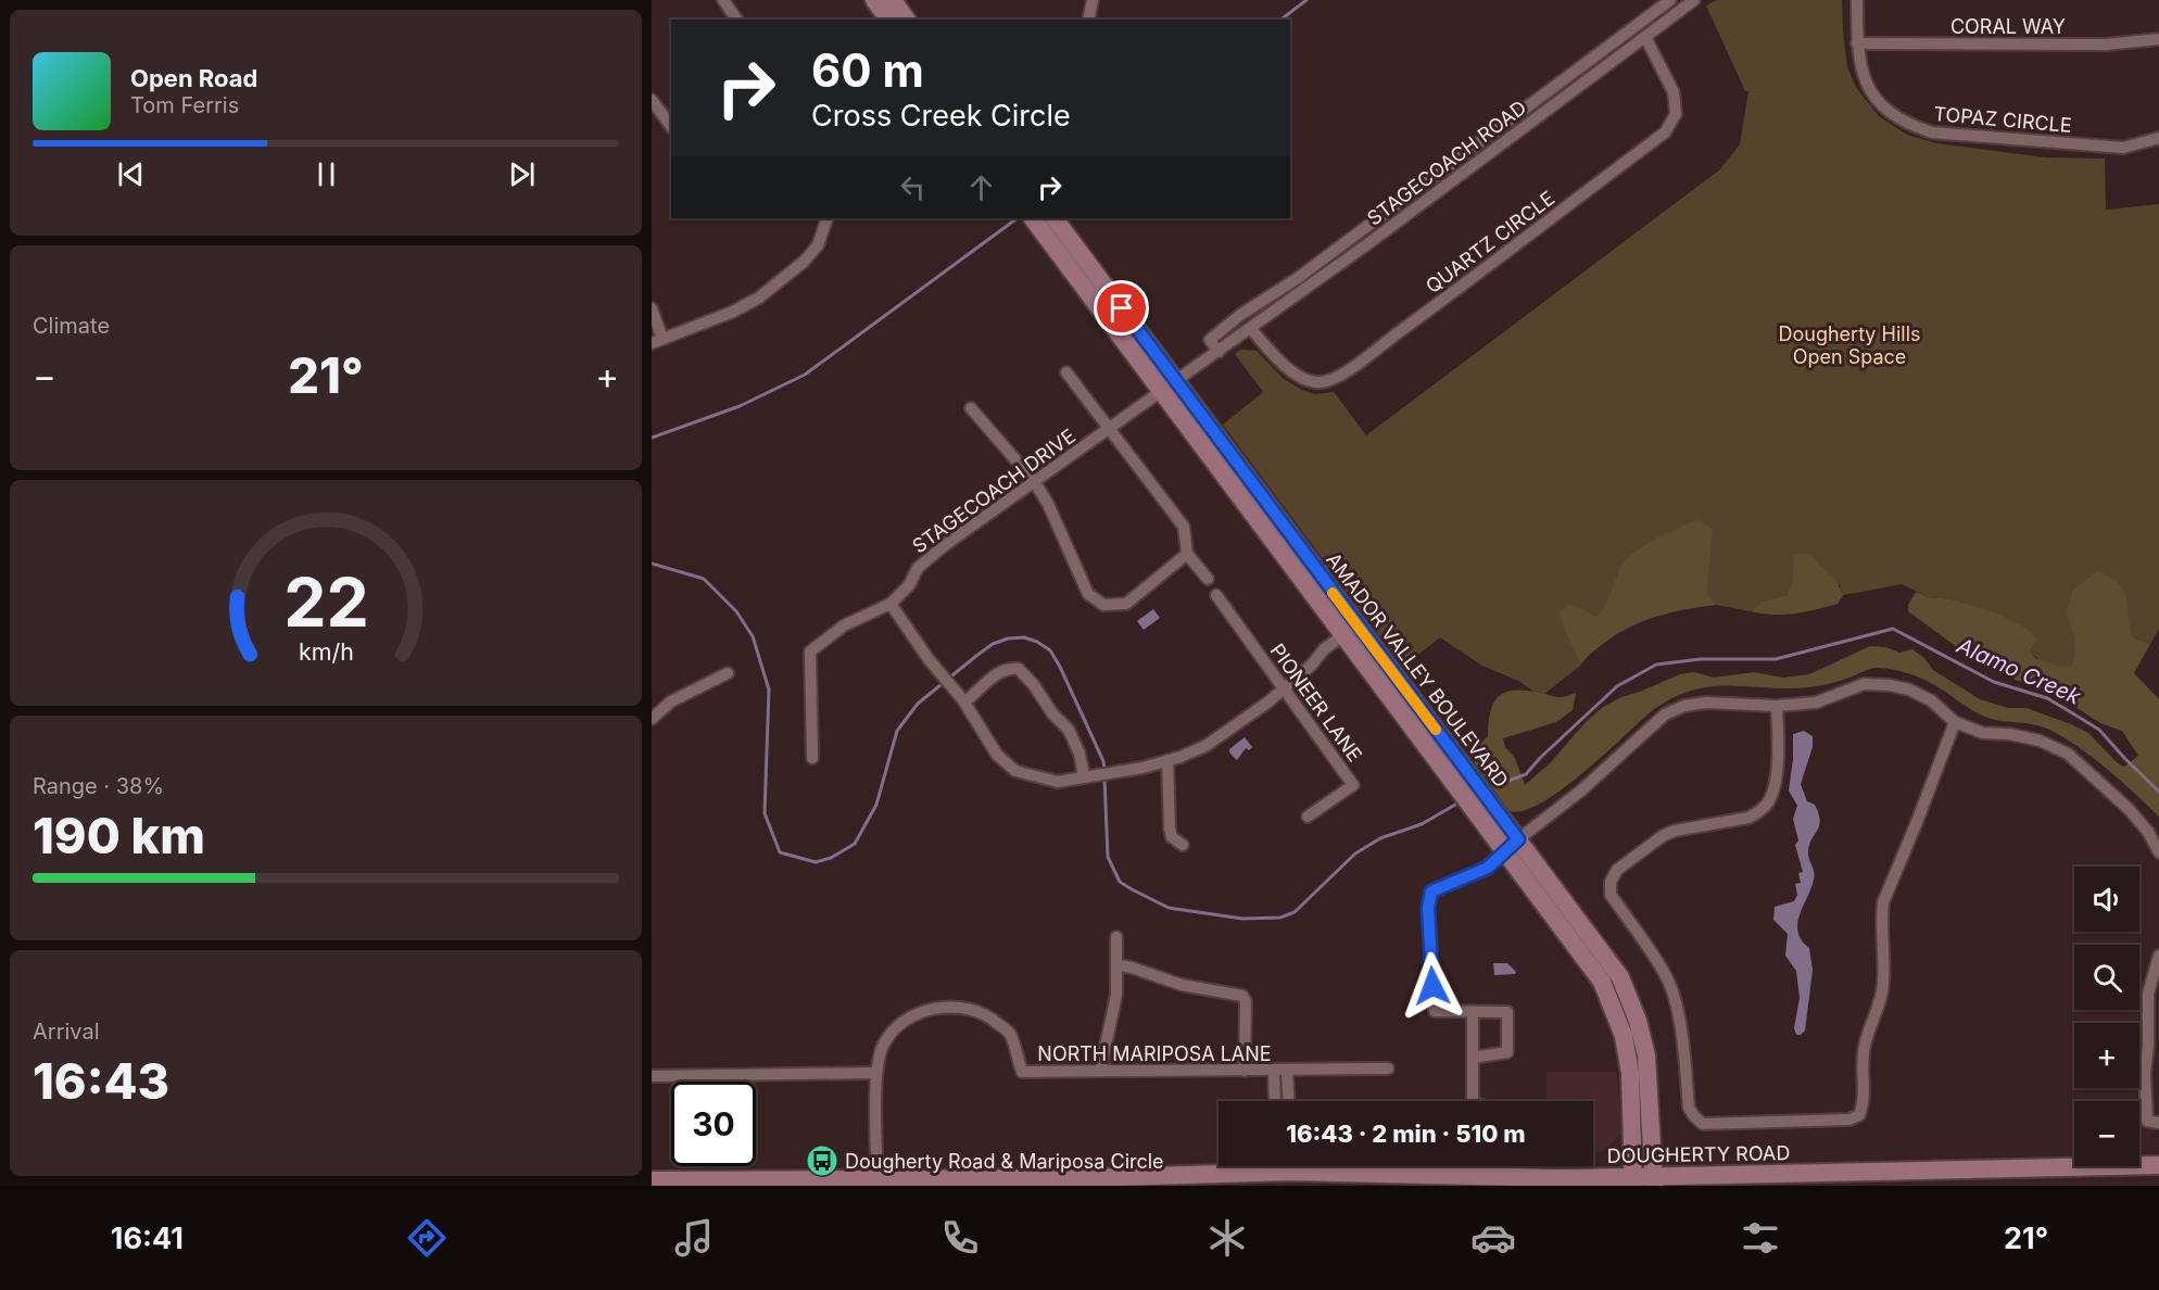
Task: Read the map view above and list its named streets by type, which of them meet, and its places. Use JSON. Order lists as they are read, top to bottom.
{
  "streets": {
    "street": [
      "CORAL WAY",
      "TOPAZ CIRCLE",
      "STAGECOACH ROAD",
      "QUARTZ CIRCLE",
      "STAGECOACH DRIVE",
      "AMADOR VALLEY BOULEVARD",
      "PIONEER LANE",
      "NORTH MARIPOSA LANE",
      "DOUGHERTY ROAD"
    ]
  },
  "crossings": [
    ["CORAL WAY", "TOPAZ CIRCLE"],
    ["STAGECOACH ROAD", "QUARTZ CIRCLE"],
    ["STAGECOACH ROAD", "STAGECOACH DRIVE"],
    ["STAGECOACH ROAD", "AMADOR VALLEY BOULEVARD"],
    ["STAGECOACH DRIVE", "AMADOR VALLEY BOULEVARD"],
    ["AMADOR VALLEY BOULEVARD", "DOUGHERTY ROAD"]
  ],
  "water": ["Alamo Creek"],
  "parks": ["Dougherty Hills Open Space"],
  "places": {
    "bus stop": ["Dougherty Road & Mariposa Circle"]
  },
  "page": {
    "turn": ["60 m", "Cross Creek Circle"],
    "song": ["Open Road", "Tom Ferris"],
    "tile": [
      "Climate",
      ["Range · 38%", "190 km"],
      ["Arrival", "16:43"]
    ],
    "heat": ["−", "21°", "+"],
    "map_buttons": ["+", "−"],
    "limit": "30",
    "trip": "16:43 · 2 min · 510 m",
    "tabs": ["16:41", "21°"],
    "gauge": ["22", "km/h"]
  }
}
